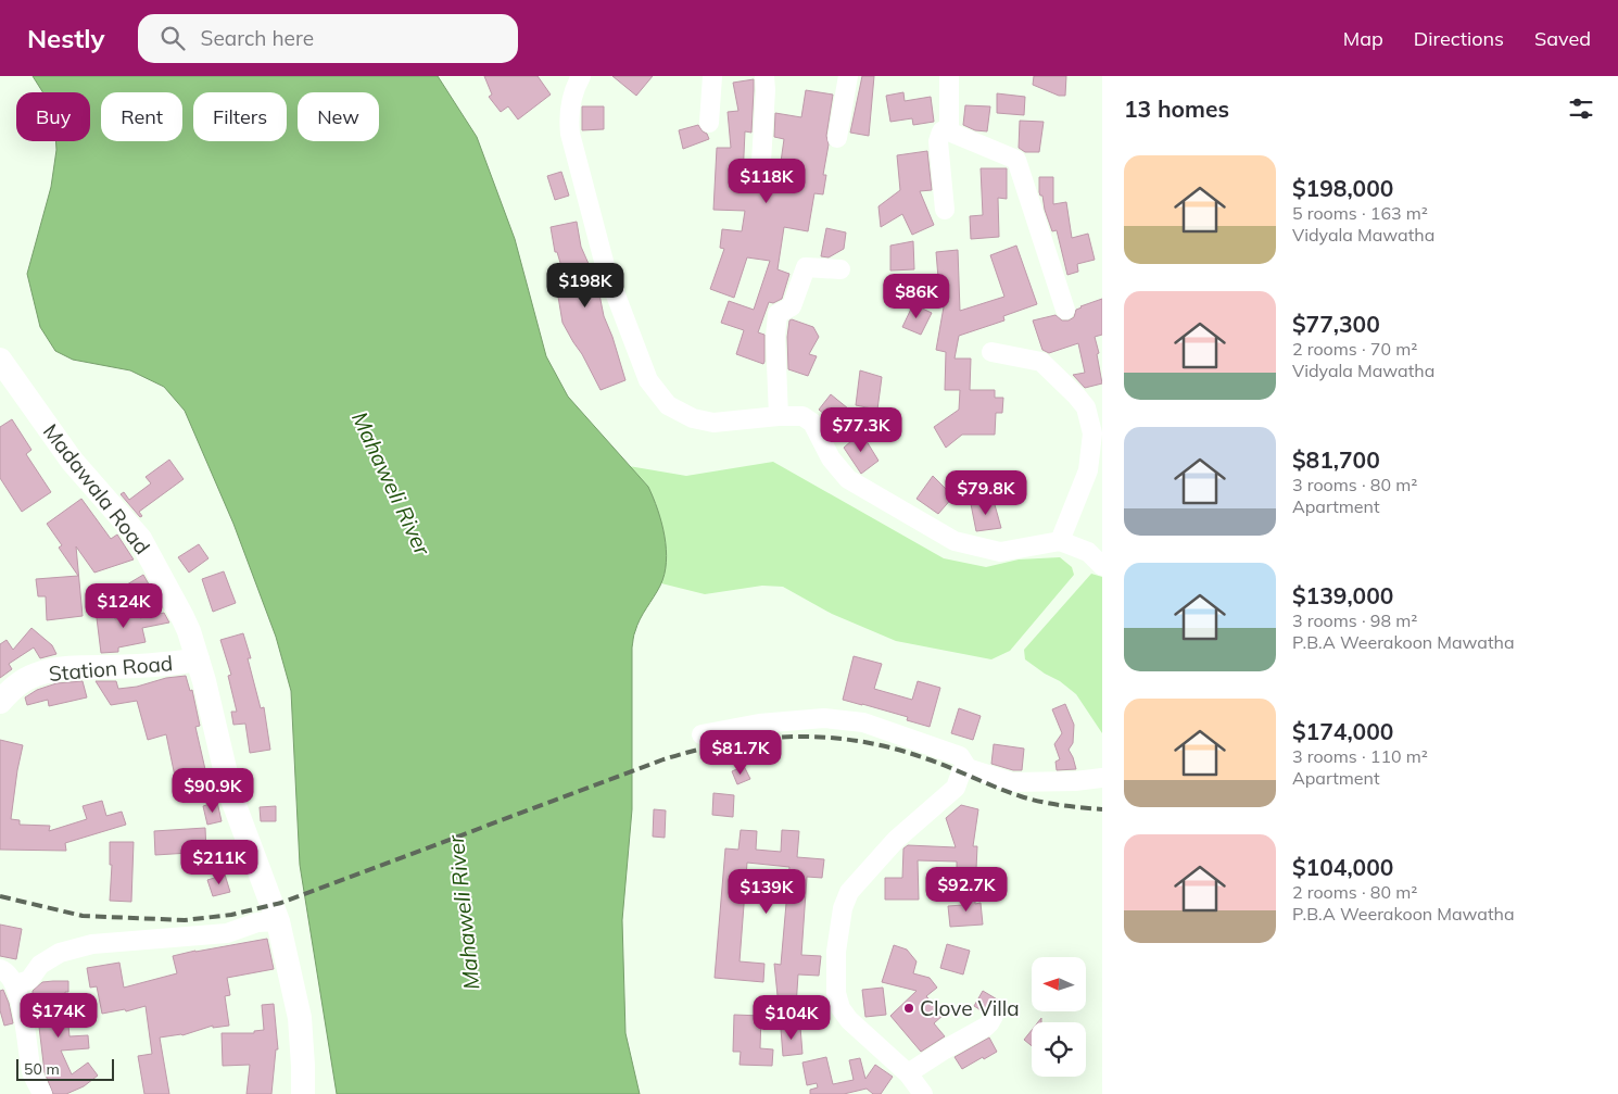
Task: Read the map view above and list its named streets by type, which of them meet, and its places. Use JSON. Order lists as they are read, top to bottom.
{
  "streets": {
    "main road": ["Madawala Road", "Station Road"]
  },
  "crossings": [
    ["Madawala Road", "Station Road"]
  ],
  "water": ["Mahaweli River"],
  "places": ["Clove Villa"],
  "scale_bar": "50 m",
  "north": "left",
  "page": {
    "header": "Nestly",
    "search": "Search here",
    "nav": ["Map", "Directions", "Saved"],
    "heading": "13 homes",
    "chip": [
      "Buy",
      "Rent",
      "Filters",
      "New"
    ],
    "list": [
      {
        "name": "$198,000",
        "note": "5 rooms · 163 m² · Vidyala Mawatha"
      },
      {
        "name": "$77,300",
        "note": "2 rooms · 70 m² · Vidyala Mawatha"
      },
      {
        "name": "$81,700",
        "note": "3 rooms · 80 m² · Apartment"
      },
      {
        "name": "$139,000",
        "note": "3 rooms · 98 m² · P.B.A Weerakoon Mawatha"
      },
      {
        "name": "$174,000",
        "note": "3 rooms · 110 m² · Apartment"
      },
      {
        "name": "$104,000",
        "note": "2 rooms · 80 m² · P.B.A Weerakoon Mawatha"
      }
    ],
    "price": [
      "$118K",
      "$198K",
      "$86K",
      "$77.3K",
      "$79.8K",
      "$124K",
      "$81.7K",
      "$90.9K",
      "$211K",
      "$92.7K",
      "$139K",
      "$174K",
      "$104K"
    ],
    "scale": "50 m"
  }
}
